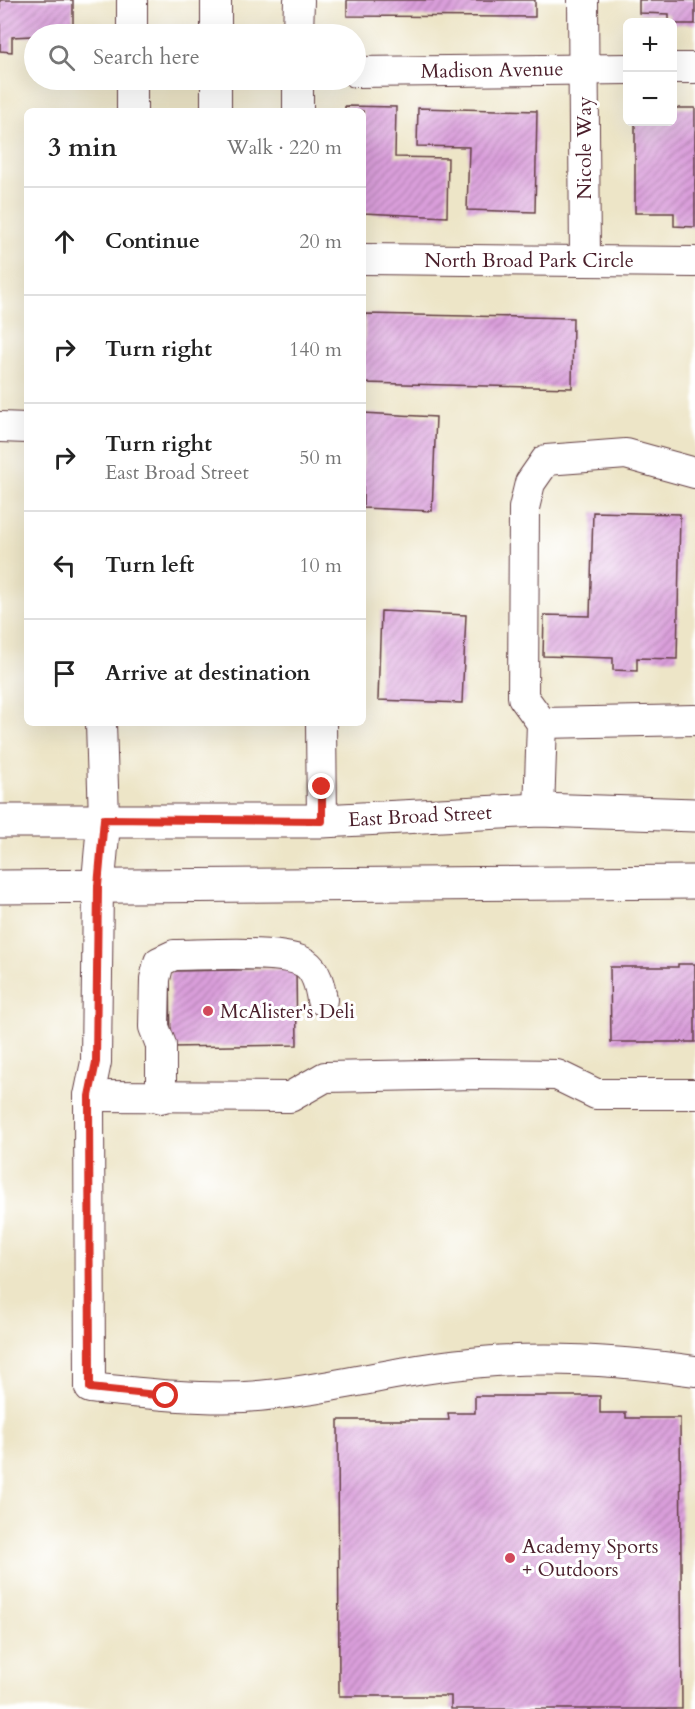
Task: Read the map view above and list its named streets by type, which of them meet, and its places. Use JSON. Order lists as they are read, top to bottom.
{
  "streets": {
    "main road": ["East Broad Street"],
    "street": ["Madison Avenue", "Nicole Way", "North Broad Park Circle"]
  },
  "crossings": [
    ["Madison Avenue", "Nicole Way"],
    ["Nicole Way", "North Broad Park Circle"]
  ],
  "places": ["McAlister's Deli", "Academy Sports + Outdoors"],
  "page": {
    "map_buttons": ["+", "−"],
    "search": "Search here",
    "heading": ["3 min", "Walk · 220 m"],
    "list": [
      ["Continue", "20 m"],
      ["Turn right", "140 m"],
      ["Turn right", "East Broad Street", "50 m"],
      ["Turn left", "10 m"],
      "Arrive at destination"
    ]
  }
}
